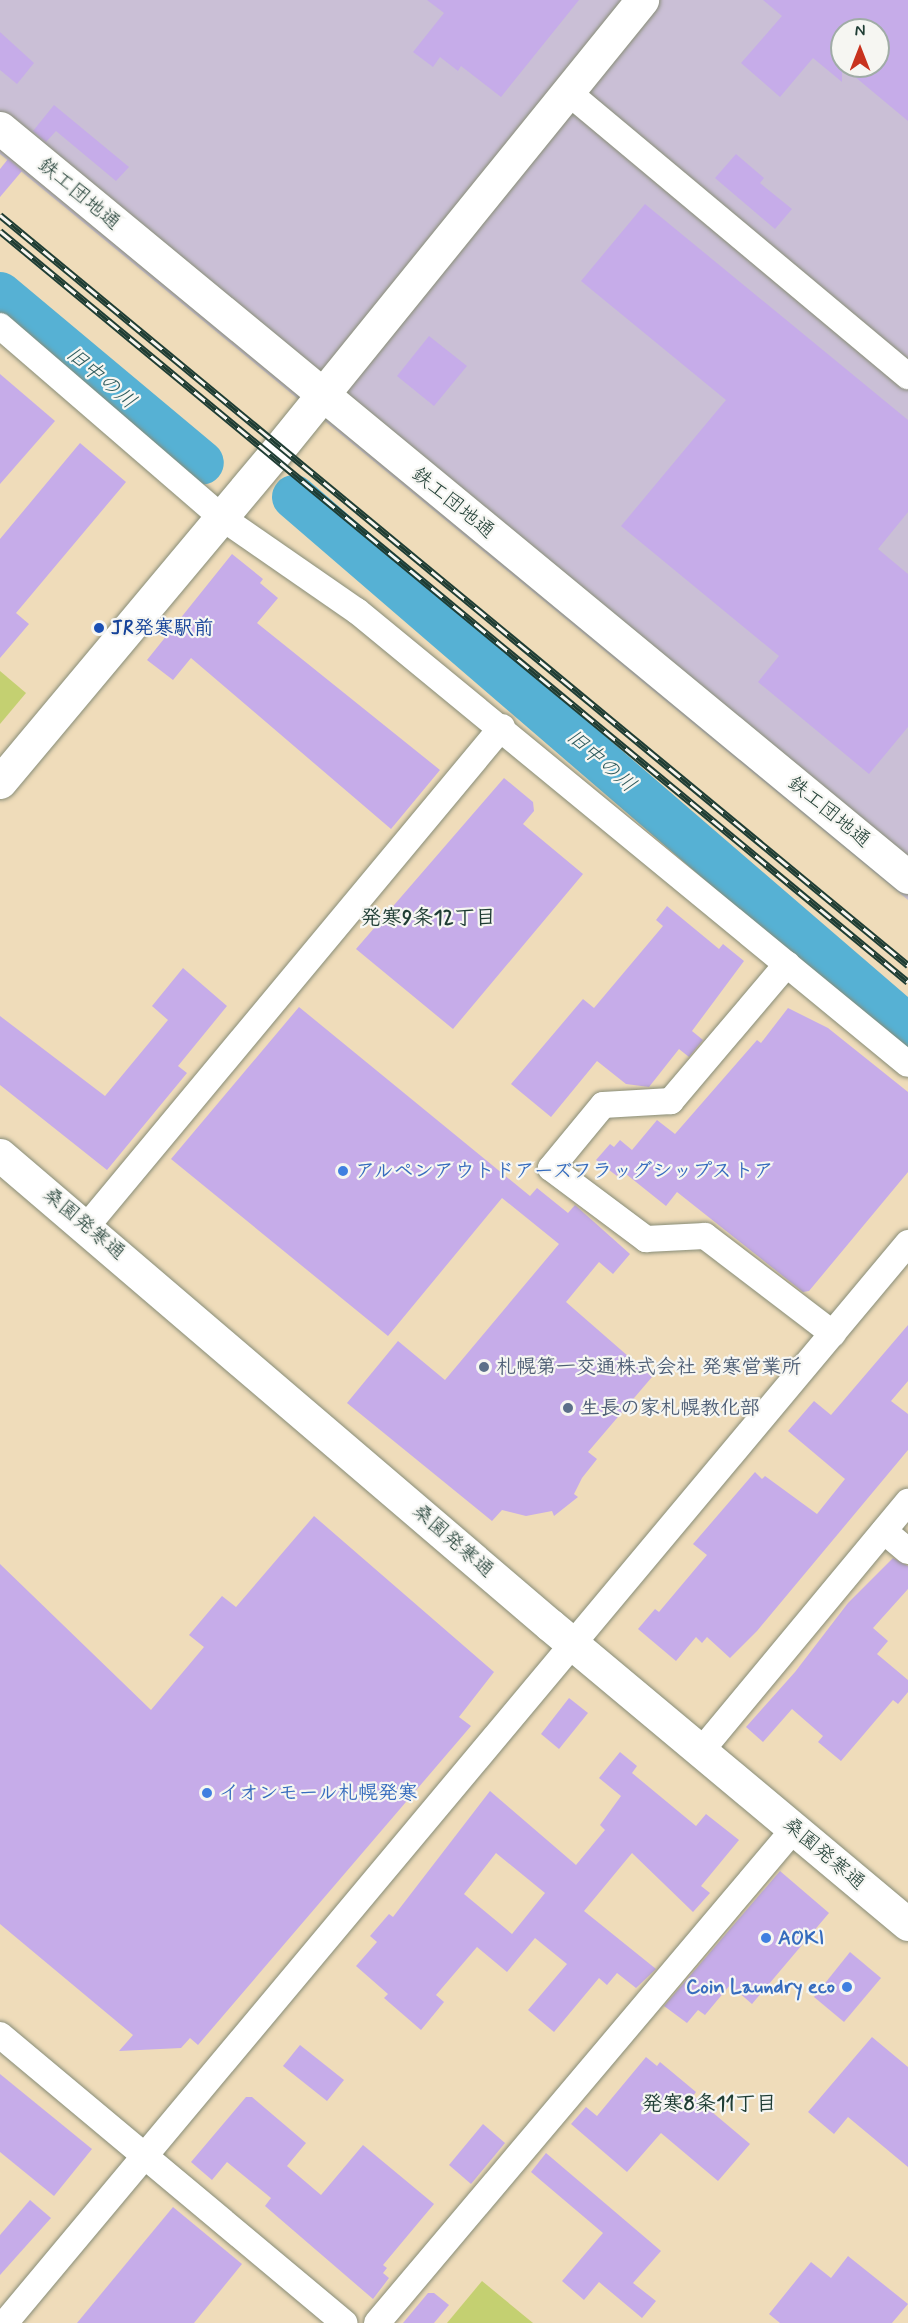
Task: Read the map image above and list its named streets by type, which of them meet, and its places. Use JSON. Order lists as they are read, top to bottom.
{
  "streets": {
    "street": ["鉄工団地通", "桑園発寒通"]
  },
  "districts": ["発寒9条12丁目", "発寒8条11丁目"],
  "water": ["旧中の川"],
  "places": [
    "JR発寒駅前",
    "アルペンアウトドアーズフラッグシップストア",
    "札幌第一交通株式会社 発寒営業所",
    "生長の家札幌教化部",
    "イオンモール札幌発寒",
    "AOKI",
    "Coin Laundry eco"
  ],
  "north": "top"
}
